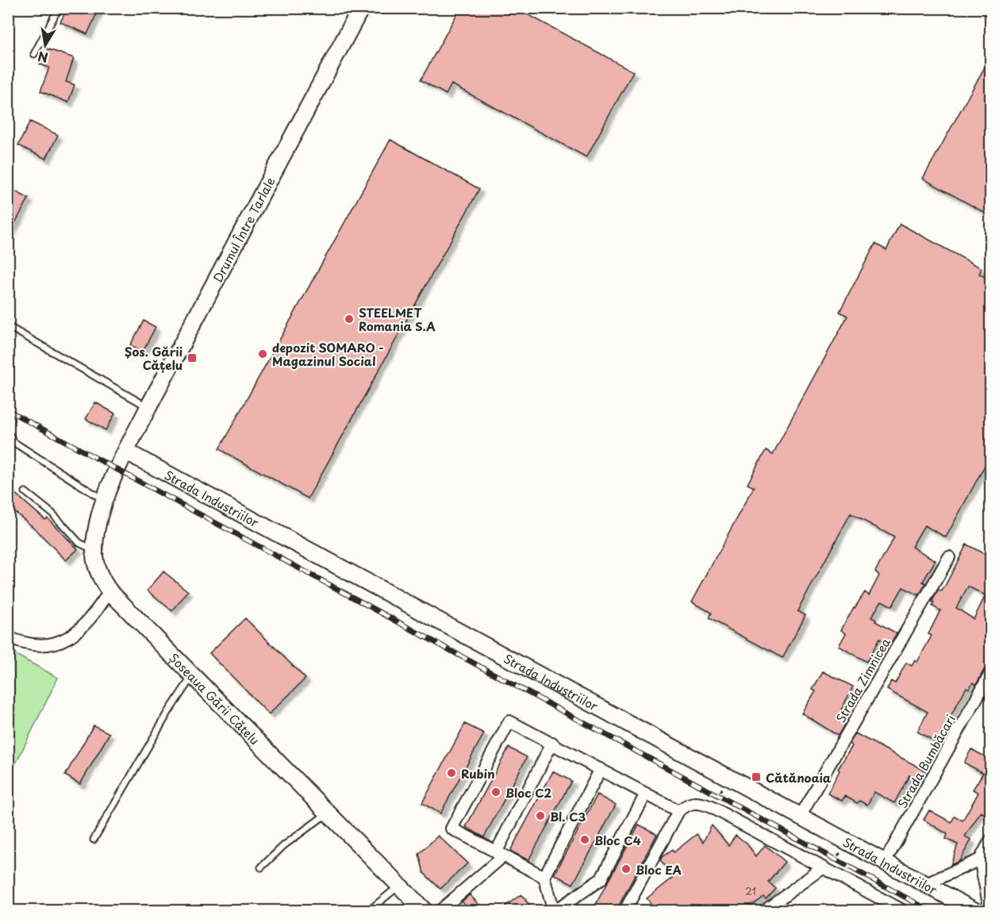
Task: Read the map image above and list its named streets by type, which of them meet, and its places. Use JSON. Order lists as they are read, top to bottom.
{
  "streets": {
    "main road": ["Drumul Între Tarlale", "Strada Industriilor", "Șoseaua Gării Cățelu"],
    "street": ["Strada Zimnicea", "Strada Bumbăcari"]
  },
  "crossings": [
    ["Drumul Între Tarlale", "Strada Industriilor"],
    ["Drumul Între Tarlale", "Șoseaua Gării Cățelu"],
    ["Strada Industriilor", "Strada Zimnicea"],
    ["Strada Industriilor", "Șoseaua Gării Cățelu"],
    ["Strada Industriilor", "Strada Bumbăcari"]
  ],
  "places": {
    "other": [
      "STEELMET Romania S.A",
      "depozit SOMARO - Magazinul Social",
      "Rubin",
      "Bloc C2",
      "Bl. C3",
      "Bloc C4",
      "Bloc EA"
    ],
    "transit": ["Șos. Gării Cățelu", "Cătănoaia"]
  },
  "house_numbers": ["21"],
  "north": "bottom"
}
